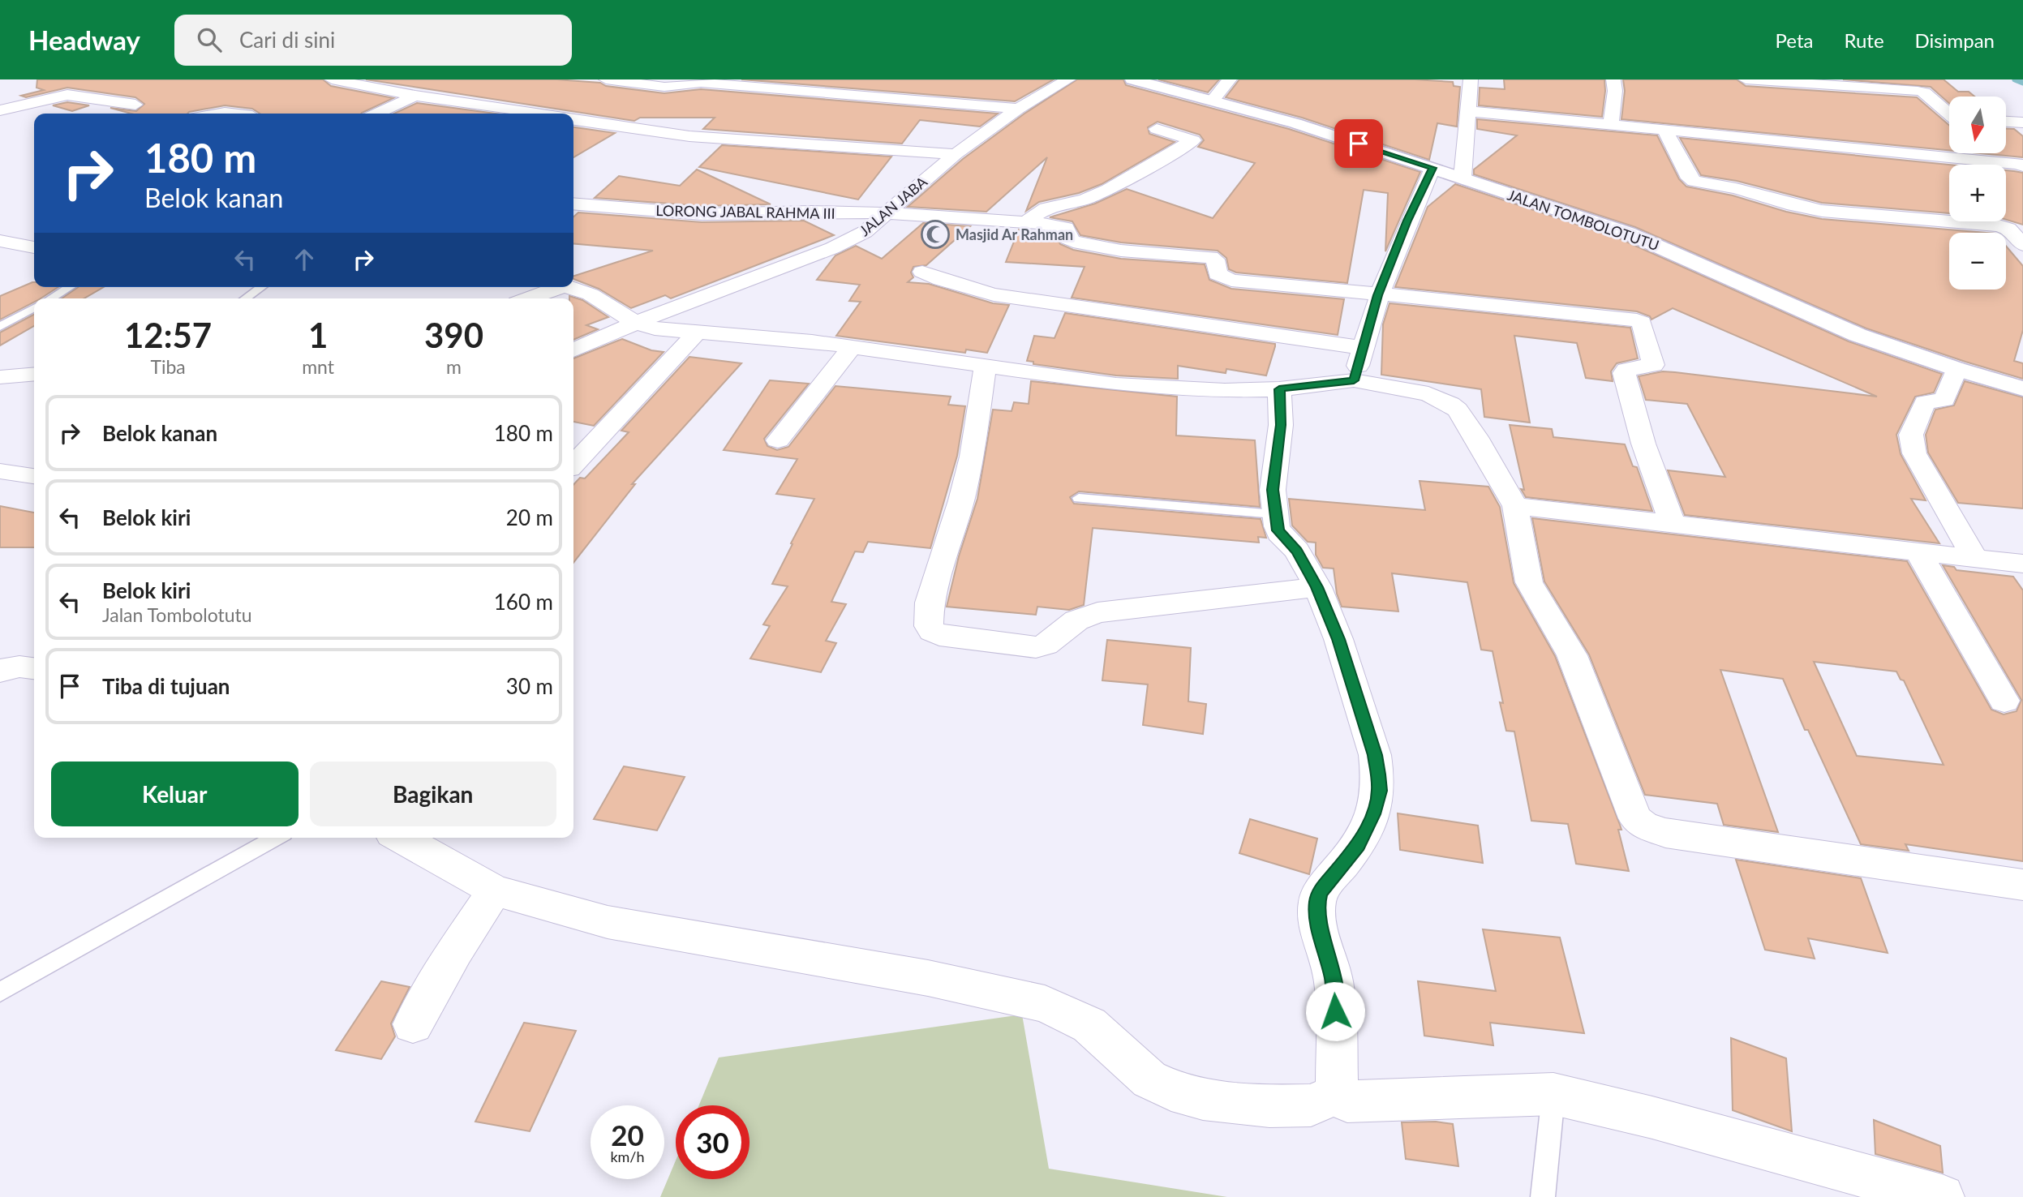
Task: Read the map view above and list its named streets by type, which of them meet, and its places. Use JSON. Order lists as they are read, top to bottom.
{
  "streets": {
    "street": ["JALAN JABA", "LORONG JABAL RAHMA III", "JALAN TOMBOLOTUTU"]
  },
  "crossings": [
    ["JALAN JABA", "LORONG JABAL RAHMA III"]
  ],
  "places": {
    "mosque": ["Masjid Ar Rahman"]
  },
  "north": "bottom",
  "page": {
    "header": "Headway",
    "search": "Cari di sini",
    "nav": ["Peta", "Rute", "Disimpan"],
    "map_buttons": ["+", "−"],
    "turn": ["180 m", "Belok kanan"],
    "eta": [
      "12:57",
      "Tiba",
      "1",
      "mnt",
      "390",
      "m"
    ],
    "list": [
      {
        "name": "Belok kanan",
        "value": "180 m"
      },
      {
        "name": "Belok kiri",
        "value": "20 m"
      },
      {
        "name": "Belok kiri",
        "note": "Jalan Tombolotutu",
        "value": "160 m"
      },
      {
        "name": "Tiba di tujuan",
        "value": "30 m"
      }
    ],
    "buttons": ["Keluar", "Bagikan"],
    "speed": "20 km/h",
    "limit": "30"
  }
}
